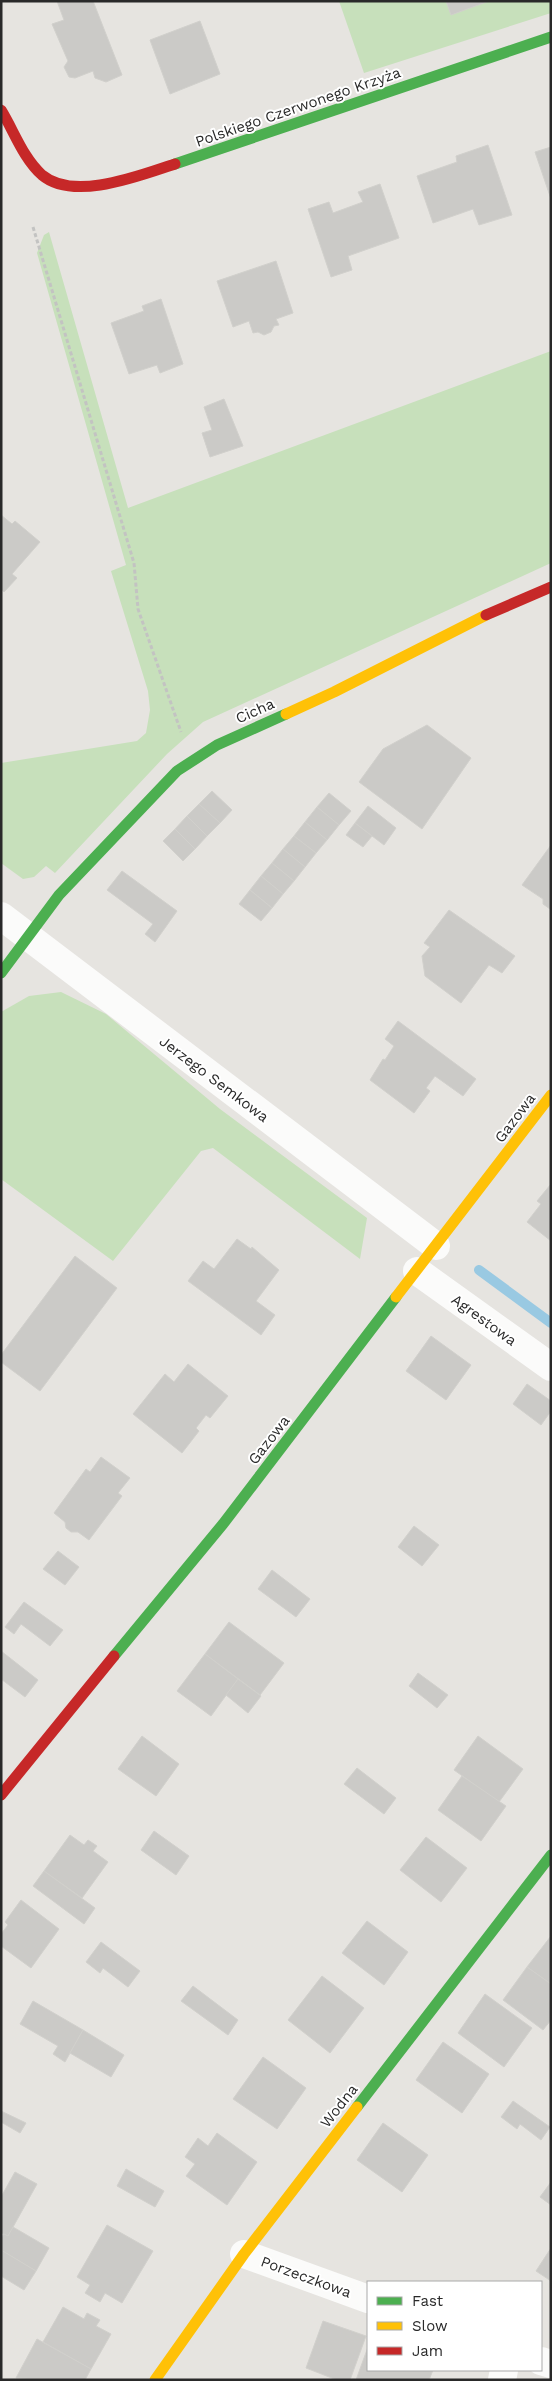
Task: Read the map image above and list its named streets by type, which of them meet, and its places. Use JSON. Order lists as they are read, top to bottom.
{
  "streets": {
    "street": [
      "Polskiego Czerwonego Krzyża",
      "Cicha",
      "Jerzego Semkowa",
      "Gazowa",
      "Agrestowa",
      "Wodna",
      "Porzeczkowa"
    ]
  },
  "crossings": [
    ["Cicha", "Jerzego Semkowa"],
    ["Jerzego Semkowa", "Gazowa"],
    ["Gazowa", "Agrestowa"],
    ["Wodna", "Porzeczkowa"]
  ],
  "legend": ["Fast", "Slow", "Jam"]
}
